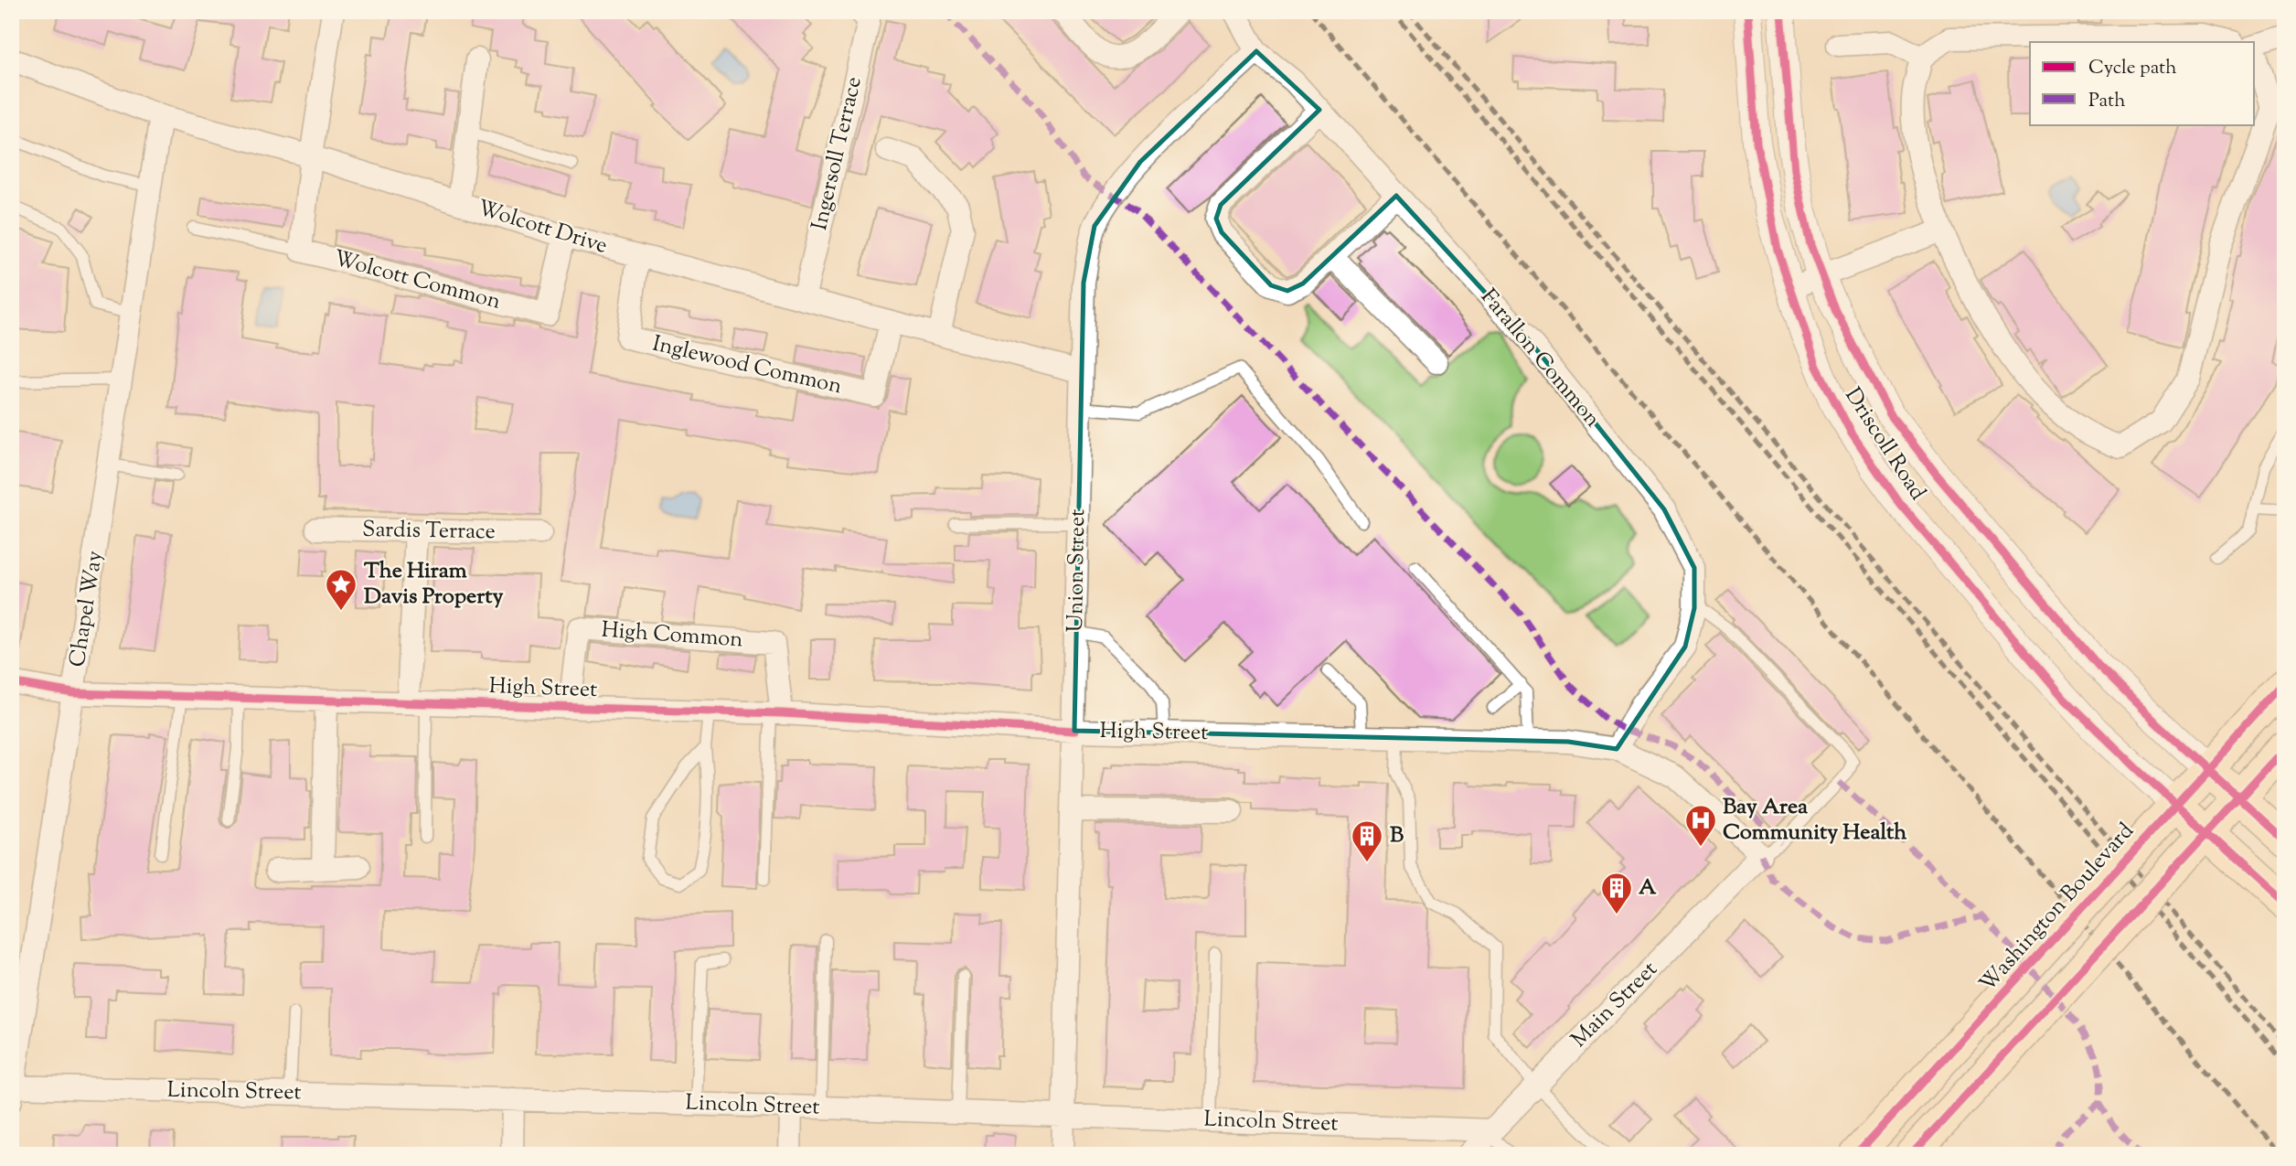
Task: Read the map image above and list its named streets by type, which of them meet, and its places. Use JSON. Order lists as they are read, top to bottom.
{
  "streets": {
    "main road": ["Washington Boulevard"],
    "street": [
      "Ingersoll Terrace",
      "Wolcott Drive",
      "Wolcott Common",
      "Farallon Common",
      "Inglewood Common",
      "Driscoll Road",
      "Sardis Terrace",
      "Union Street",
      "Chapel Way",
      "High Common",
      "High Street",
      "Main Street",
      "Lincoln Street"
    ]
  },
  "crossings": [
    ["Ingersoll Terrace", "Wolcott Drive"],
    ["Wolcott Drive", "Wolcott Common"],
    ["Wolcott Drive", "Inglewood Common"],
    ["Wolcott Drive", "Union Street"],
    ["Wolcott Drive", "Chapel Way"],
    ["Farallon Common", "Union Street"],
    ["Farallon Common", "High Street"],
    ["Driscoll Road", "Washington Boulevard"],
    ["Union Street", "High Street"],
    ["Union Street", "Lincoln Street"],
    ["Chapel Way", "High Street"],
    ["Chapel Way", "Lincoln Street"],
    ["High Common", "High Street"],
    ["High Street", "Main Street"],
    ["Main Street", "Lincoln Street"]
  ],
  "places": {
    "place": ["The Hiram Davis Property"],
    "hospital": ["Bay Area Community Health"],
    "building": ["B", "A"]
  },
  "legend": ["Cycle path", "Path"]
}
